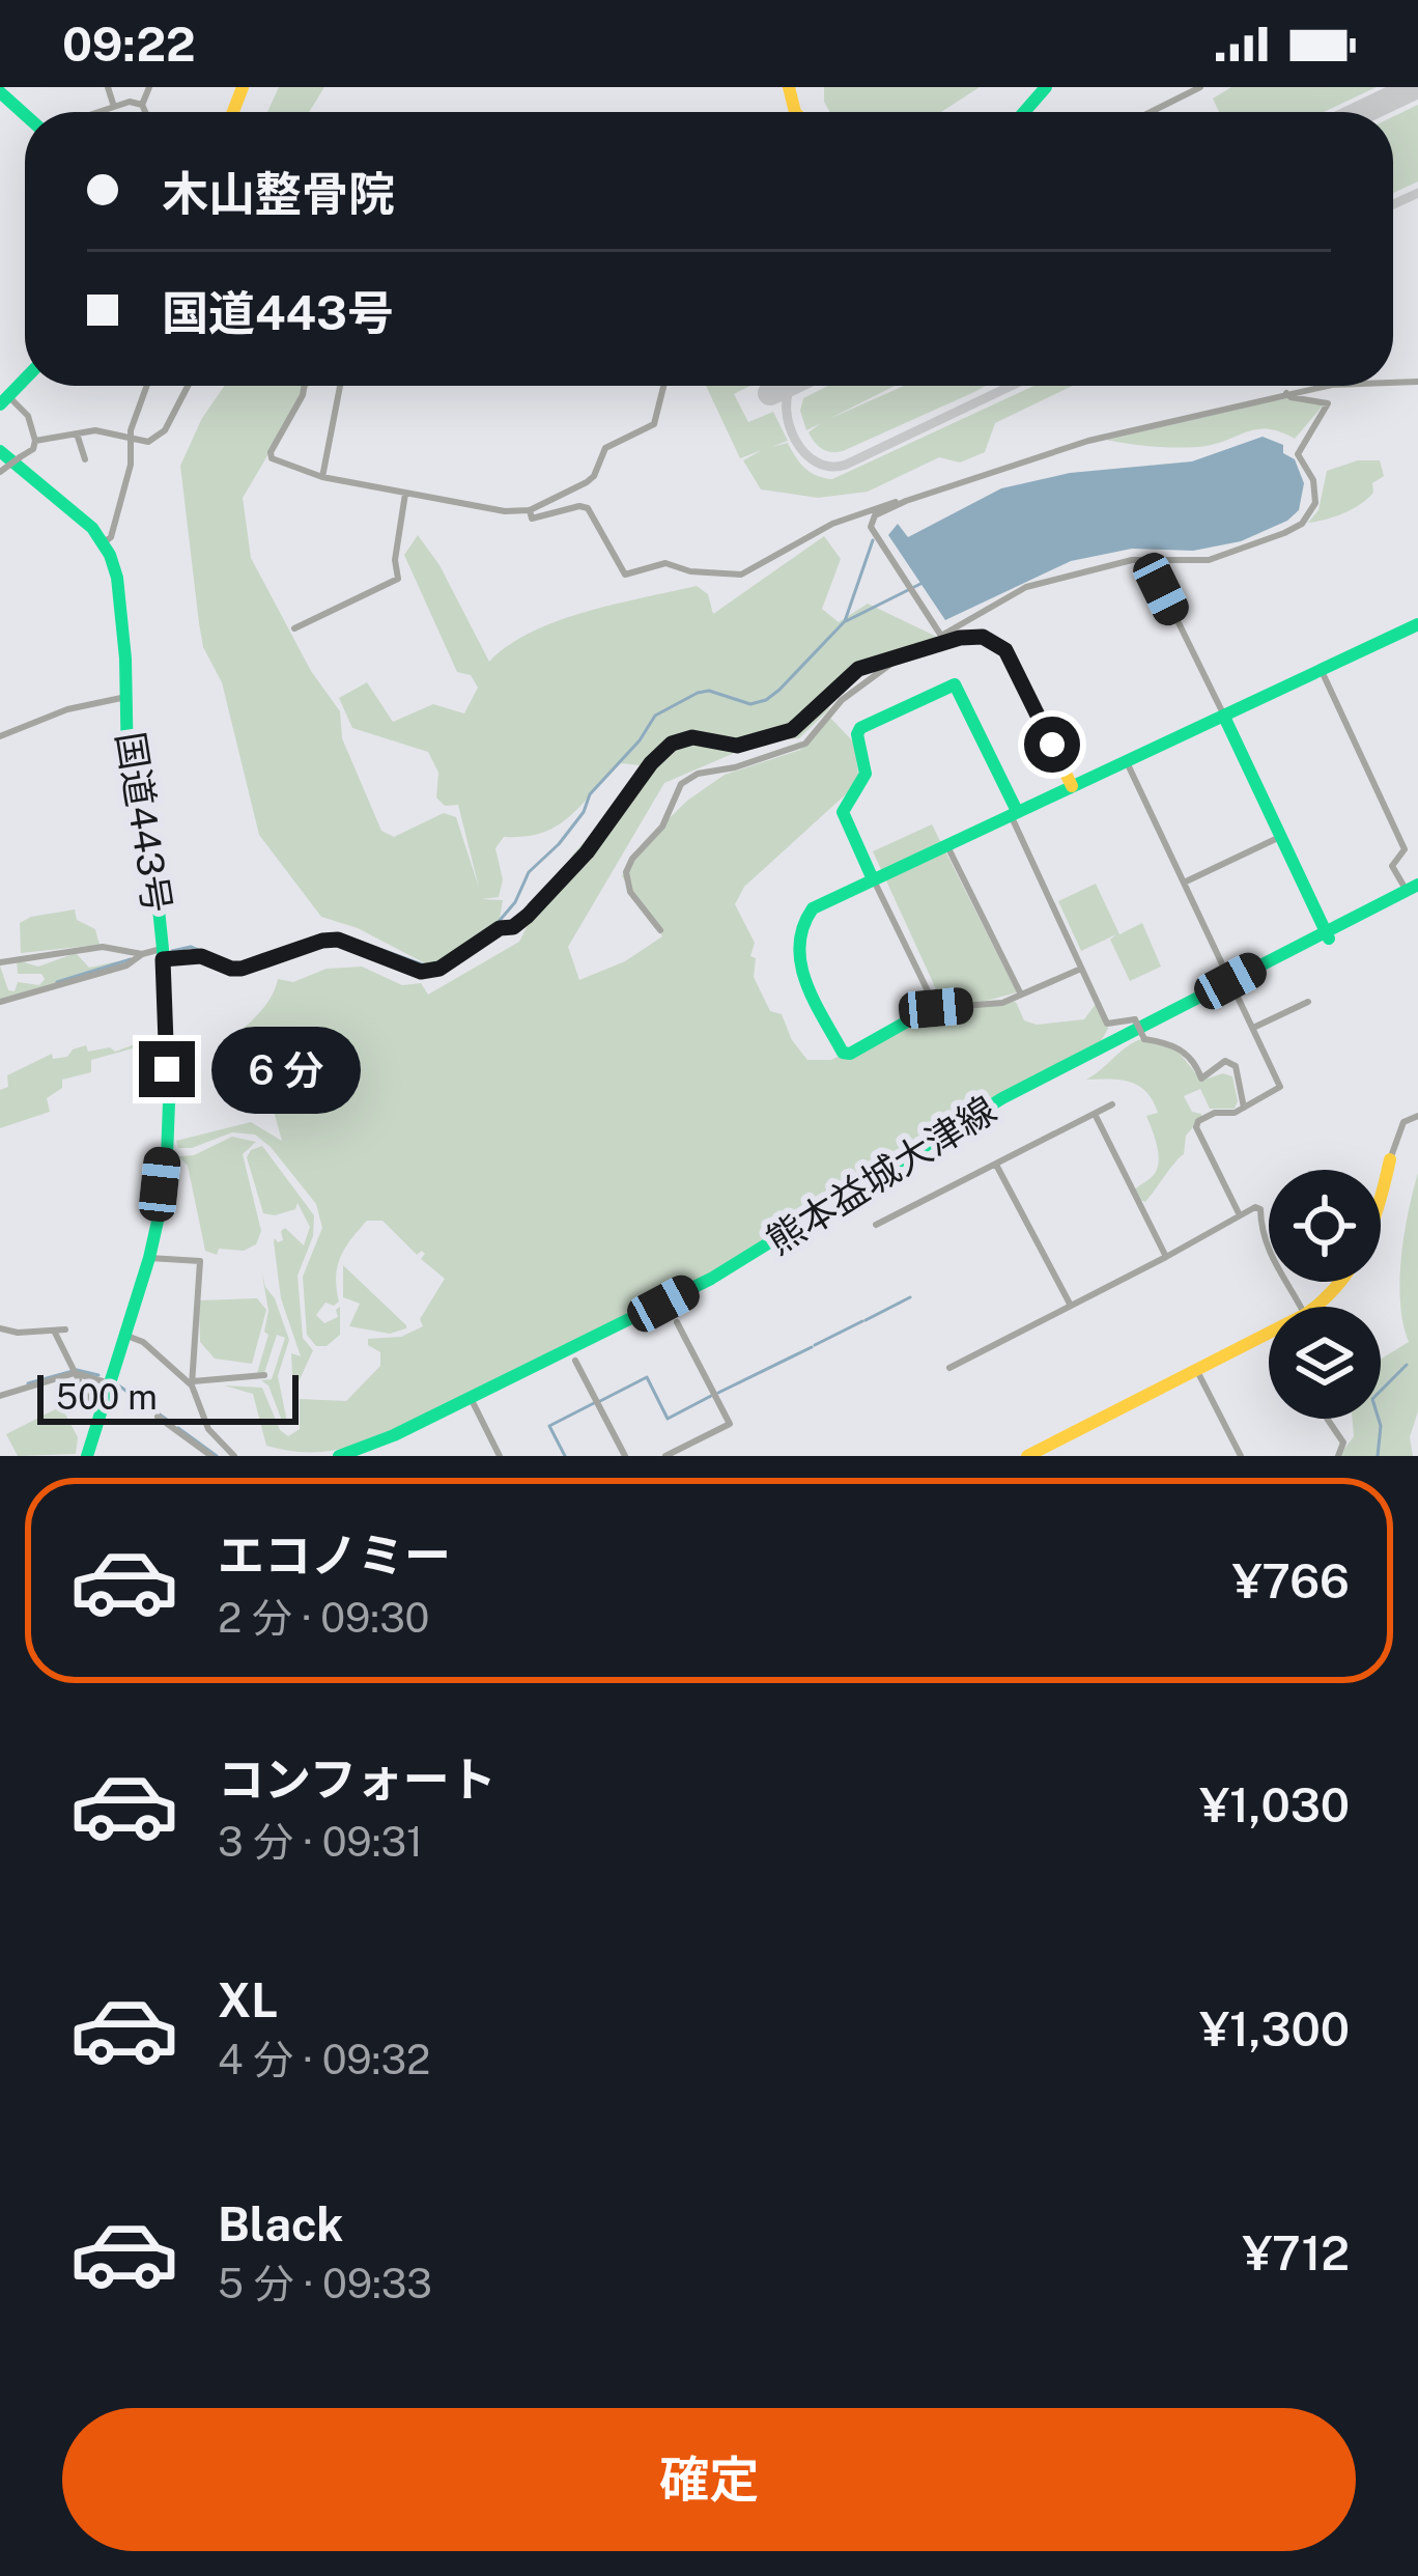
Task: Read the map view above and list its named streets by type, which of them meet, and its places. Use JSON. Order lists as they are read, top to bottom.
{
  "streets": {
    "main road": ["国道443号", "熊本益城大津線"]
  },
  "scale_bar": "500 m",
  "page": {
    "status": "09:22",
    "banner": ["木山整骨院", "国道443号"],
    "bubble": "6 分",
    "scale": "500 m",
    "list": [
      {
        "name": "エコノミー",
        "note": "2 分 · 09:30",
        "value": "¥766"
      },
      {
        "name": "コンフォート",
        "note": "3 分 · 09:31",
        "value": "¥1,030"
      },
      {
        "name": "XL",
        "note": "4 分 · 09:32",
        "value": "¥1,300"
      },
      {
        "name": "Black",
        "note": "5 分 · 09:33",
        "value": "¥712"
      }
    ],
    "buttons": "確定"
  }
}
